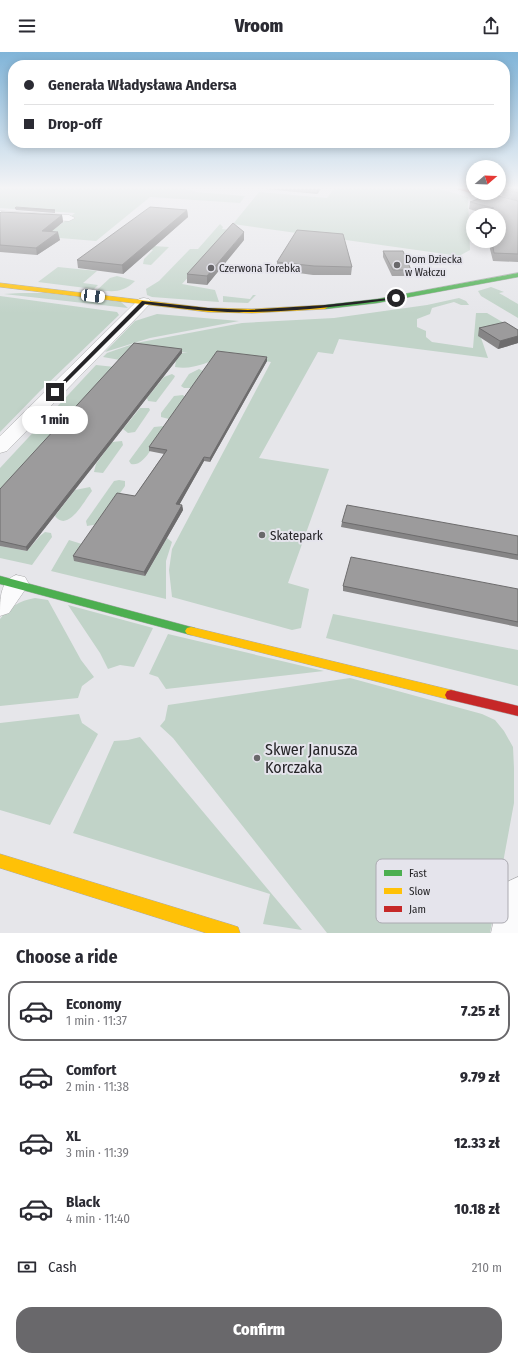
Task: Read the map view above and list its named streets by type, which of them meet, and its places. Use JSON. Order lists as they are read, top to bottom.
{
  "places": [
    "Dom Dziecka w Wałczu",
    "Czerwona Torebka",
    "Skatepark",
    "Skwer Janusza Korczaka"
  ],
  "legend": ["Fast", "Slow", "Jam"],
  "north": "right",
  "page": {
    "header": "Vroom",
    "banner": ["Generała Władysława Andersa", "Drop-off"],
    "bubble": "1 min",
    "heading": "Choose a ride",
    "list": [
      {
        "name": "Economy",
        "note": "1 min · 11:37",
        "value": "7.25 zł"
      },
      {
        "name": "Comfort",
        "note": "2 min · 11:38",
        "value": "9.79 zł"
      },
      {
        "name": "XL",
        "note": "3 min · 11:39",
        "value": "12.33 zł"
      },
      {
        "name": "Black",
        "note": "4 min · 11:40",
        "value": "10.18 zł"
      }
    ],
    "pay": ["Cash", "210 m"],
    "buttons": "Confirm"
  }
}
